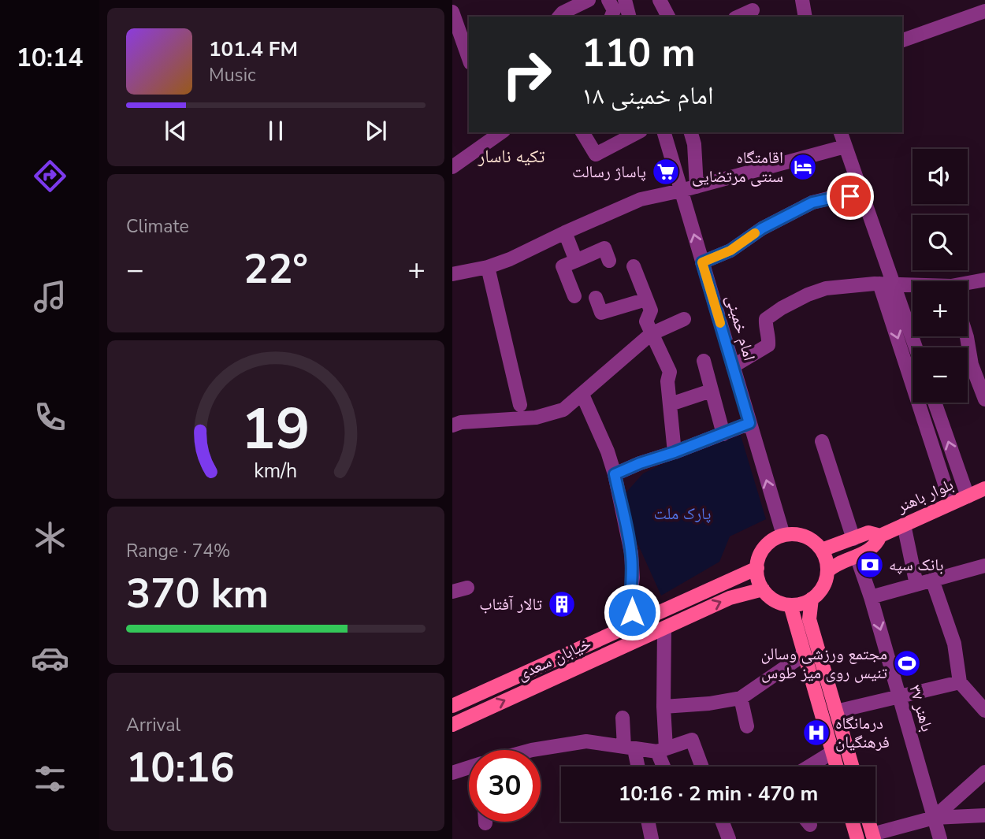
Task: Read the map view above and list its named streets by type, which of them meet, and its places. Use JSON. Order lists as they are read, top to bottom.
{
  "streets": {
    "main road": ["بلوار باهنر", "خیابان سعدی"],
    "street": ["امام خمینی", "باهنر ۳۷"]
  },
  "crossings": [
    ["امام خمینی", "خیابان سعدی"]
  ],
  "districts": ["تکیه ناسار"],
  "parks": ["پارک ملت"],
  "places": {
    "hotel": ["اقامتگاه سنتی مرتضایی"],
    "supermarket": ["پاساژ رسالت"],
    "bank": ["بانک سپه"],
    "building": ["تالار آفتاب"],
    "sports": ["مجتمع ورزشی وسالن تنیس روی میز طوس"],
    "hospital": ["درمانگاه فرهنگیان"]
  },
  "page": {
    "tabs": "10:14",
    "turn": ["110 m", "امام خمینی ۱۸"],
    "song": ["101.4 FM", "Music"],
    "map_buttons": ["+", "−"],
    "tile": [
      "Climate",
      ["Range · 74%", "370 km"],
      ["Arrival", "10:16"]
    ],
    "heat": ["−", "22°", "+"],
    "limit": "30",
    "trip": "10:16 · 2 min · 470 m",
    "gauge": ["19", "km/h"]
  }
}
